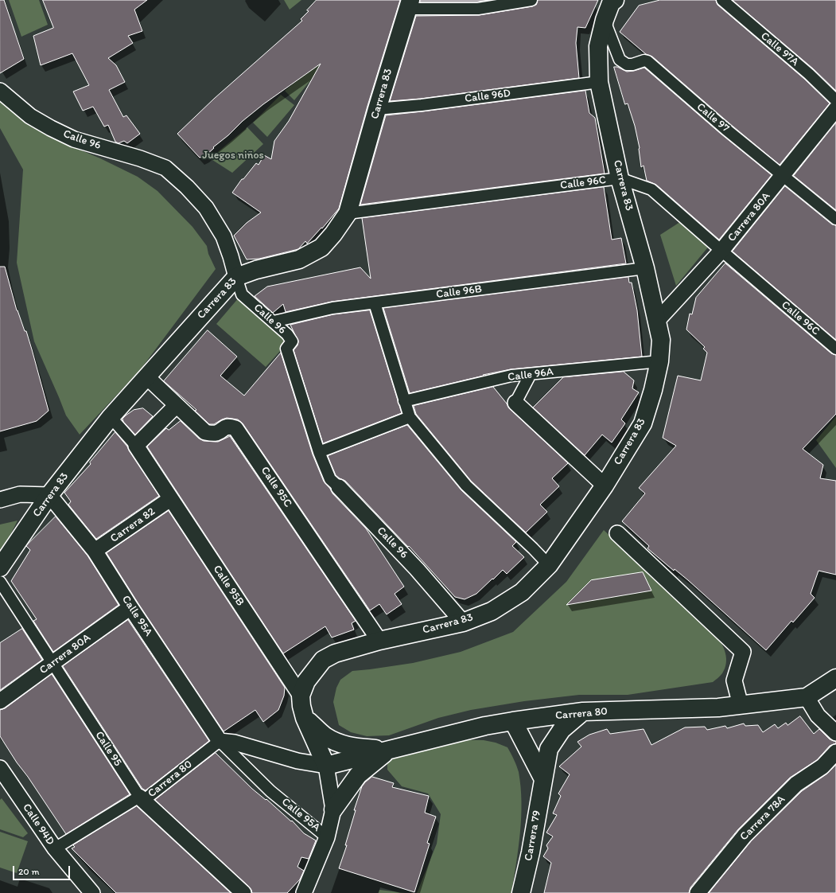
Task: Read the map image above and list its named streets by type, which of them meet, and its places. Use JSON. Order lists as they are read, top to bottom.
{
  "streets": {
    "street": [
      "Calle 97A",
      "Carrera 83",
      "Calle 96D",
      "Calle 97",
      "Calle 96",
      "Calle 96C",
      "Carrera 80A",
      "Calle 96B",
      "Calle 96A",
      "Calle 95C",
      "Carrera 82",
      "Calle 95B",
      "Calle 95A",
      "Carrera 80",
      "Calle 95",
      "Carrera 78A",
      "Calle 94D",
      "Carrera 79"
    ]
  },
  "crossings": [
    ["Carrera 83", "Calle 96D"],
    ["Carrera 83", "Calle 97"],
    ["Carrera 83", "Calle 96"],
    ["Carrera 83", "Calle 96C"],
    ["Carrera 83", "Carrera 80A"],
    ["Carrera 83", "Calle 96B"],
    ["Carrera 83", "Calle 96A"],
    ["Carrera 83", "Calle 95C"],
    ["Carrera 83", "Calle 95B"],
    ["Carrera 83", "Calle 95A"],
    ["Calle 97", "Carrera 80A"],
    ["Calle 96", "Calle 96B"],
    ["Calle 96C", "Carrera 80A"],
    ["Carrera 80A", "Calle 95A"],
    ["Carrera 80A", "Calle 95"],
    ["Carrera 82", "Calle 95B"],
    ["Carrera 82", "Calle 95A"],
    ["Calle 95B", "Carrera 80"],
    ["Calle 95A", "Carrera 80"],
    ["Carrera 80", "Calle 95"],
    ["Carrera 80", "Calle 94D"],
    ["Carrera 80", "Carrera 79"]
  ],
  "parks": ["Juegos niños"],
  "scale_bar": "20 m"
}
